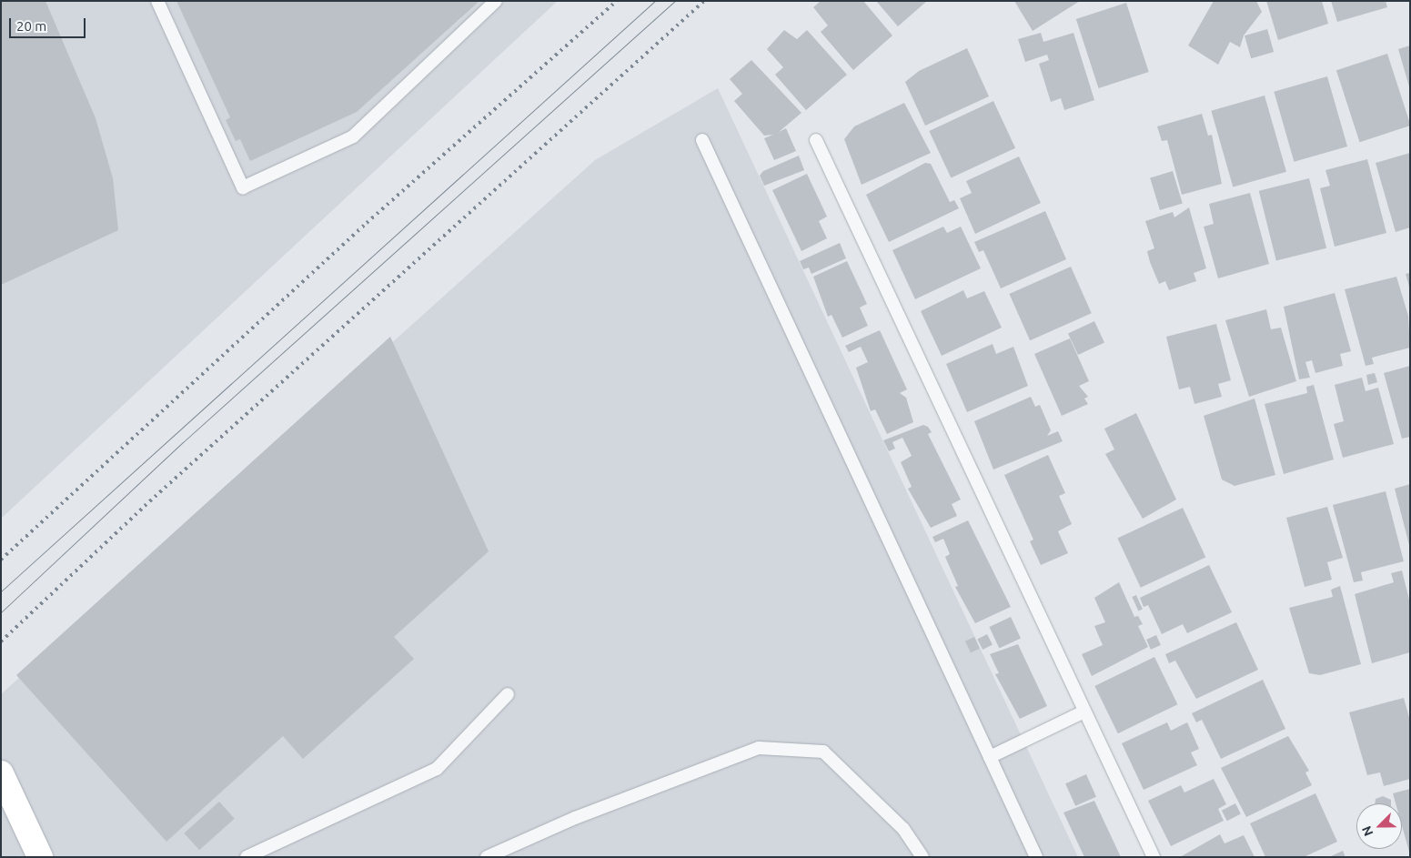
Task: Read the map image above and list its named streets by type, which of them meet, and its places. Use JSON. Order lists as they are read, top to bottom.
{
  "scale_bar": "20 m",
  "north": "bottom left"
}
